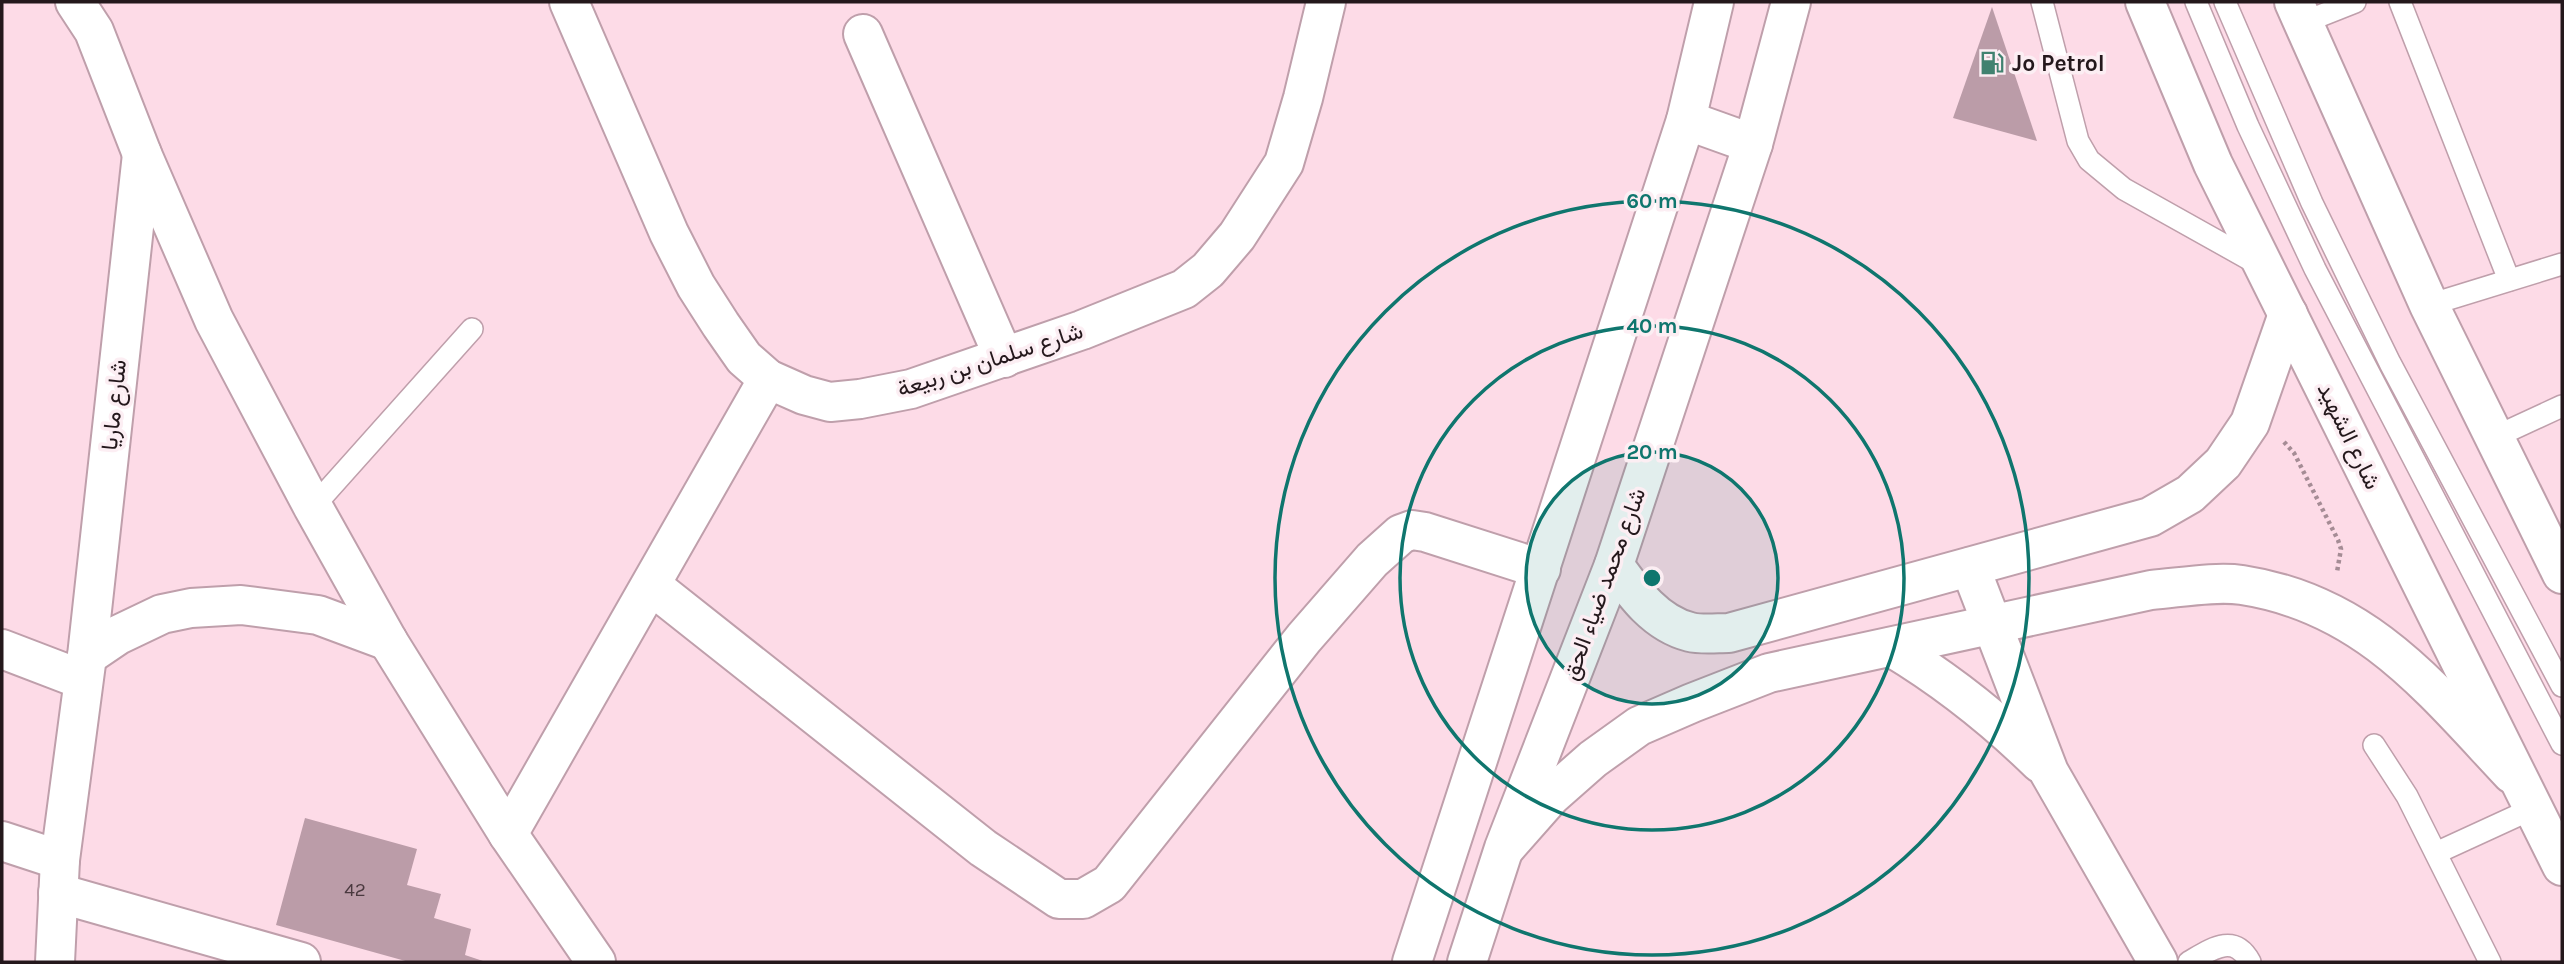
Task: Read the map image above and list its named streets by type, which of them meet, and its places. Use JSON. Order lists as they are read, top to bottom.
{
  "streets": {
    "main road": [
      "شارع سلمان بن ربيعة",
      "شارع ماريا",
      "شارع الشهيد",
      "شارع محمد ضياء الحق"
    ]
  },
  "places": {
    "fuel station": ["Jo Petrol"]
  },
  "house_numbers": ["42"],
  "rings": ["60 m", "40 m", "20 m"]
}
